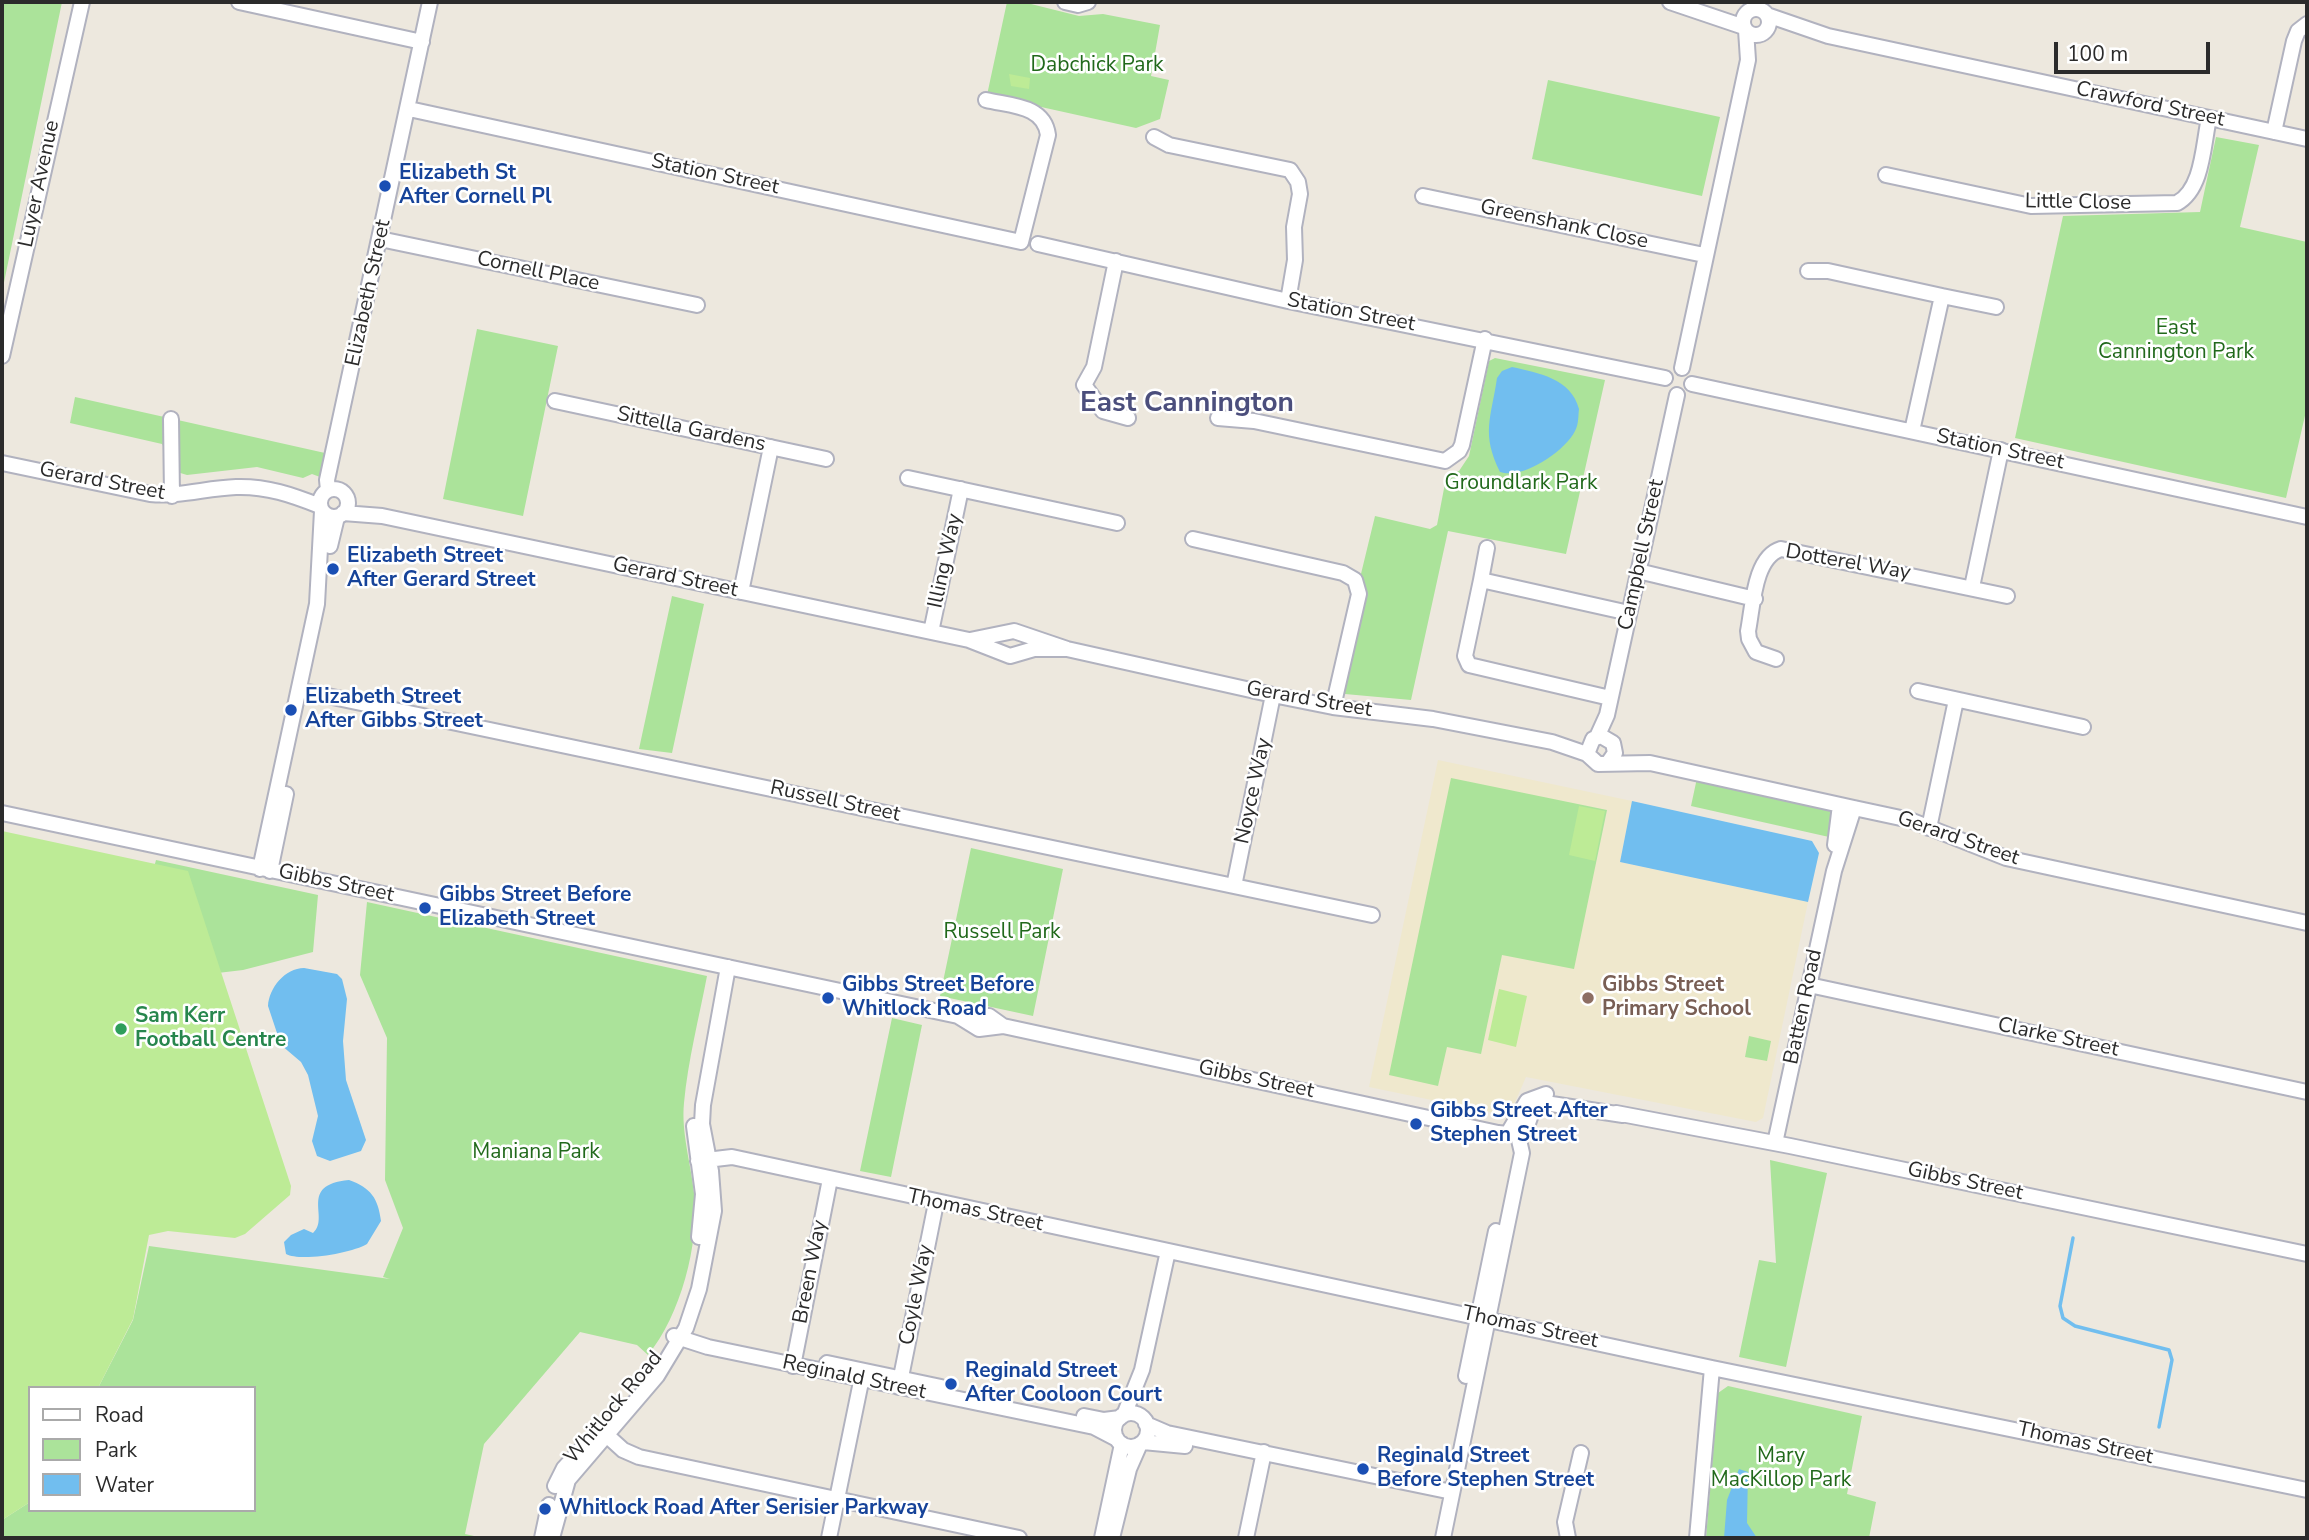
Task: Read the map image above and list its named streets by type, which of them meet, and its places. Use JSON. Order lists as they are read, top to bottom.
{
  "streets": {
    "street": [
      "Crawford Street",
      "Station Street",
      "Luyer Avenue",
      "Little Close",
      "Greenshank Close",
      "Cornell Place",
      "Elizabeth Street",
      "Sittella Gardens",
      "Gerard Street",
      "Campbell Street",
      "Illing Way",
      "Dotterel Way",
      "Noyce Way",
      "Russell Street",
      "Gibbs Street",
      "Batten Road",
      "Clarke Street",
      "Thomas Street",
      "Breen Way",
      "Coyle Way",
      "Reginald Street",
      "Whitlock Road"
    ]
  },
  "crossings": [
    ["Crawford Street", "Little Close"],
    ["Station Street", "Elizabeth Street"],
    ["Station Street", "Campbell Street"],
    ["Cornell Place", "Elizabeth Street"],
    ["Elizabeth Street", "Gerard Street"],
    ["Elizabeth Street", "Russell Street"],
    ["Elizabeth Street", "Gibbs Street"],
    ["Gerard Street", "Campbell Street"],
    ["Gerard Street", "Illing Way"],
    ["Gerard Street", "Noyce Way"],
    ["Gerard Street", "Batten Road"],
    ["Noyce Way", "Russell Street"],
    ["Gibbs Street", "Batten Road"],
    ["Gibbs Street", "Whitlock Road"],
    ["Batten Road", "Clarke Street"],
    ["Thomas Street", "Breen Way"],
    ["Thomas Street", "Coyle Way"],
    ["Thomas Street", "Whitlock Road"],
    ["Breen Way", "Reginald Street"],
    ["Coyle Way", "Reginald Street"],
    ["Reginald Street", "Whitlock Road"]
  ],
  "districts": ["East Cannington"],
  "parks": [
    "Dabchick Park",
    "East Cannington Park",
    "Groundlark Park",
    "Russell Park",
    "Maniana Park",
    "Mary MacKillop Park"
  ],
  "places": [
    "Elizabeth St After Cornell Pl",
    "Elizabeth Street After Gerard Street",
    "Elizabeth Street After Gibbs Street",
    "Gibbs Street Before Elizabeth Street",
    "Gibbs Street Before Whitlock Road",
    "Gibbs Street Primary School",
    "Sam Kerr Football Centre",
    "Gibbs Street After Stephen Street",
    "Reginald Street After Cooloon Court",
    "Reginald Street Before Stephen Street",
    "Whitlock Road After Serisier Parkway"
  ],
  "legend": ["Road", "Park", "Water"],
  "scale_bar": "100 m"
}
